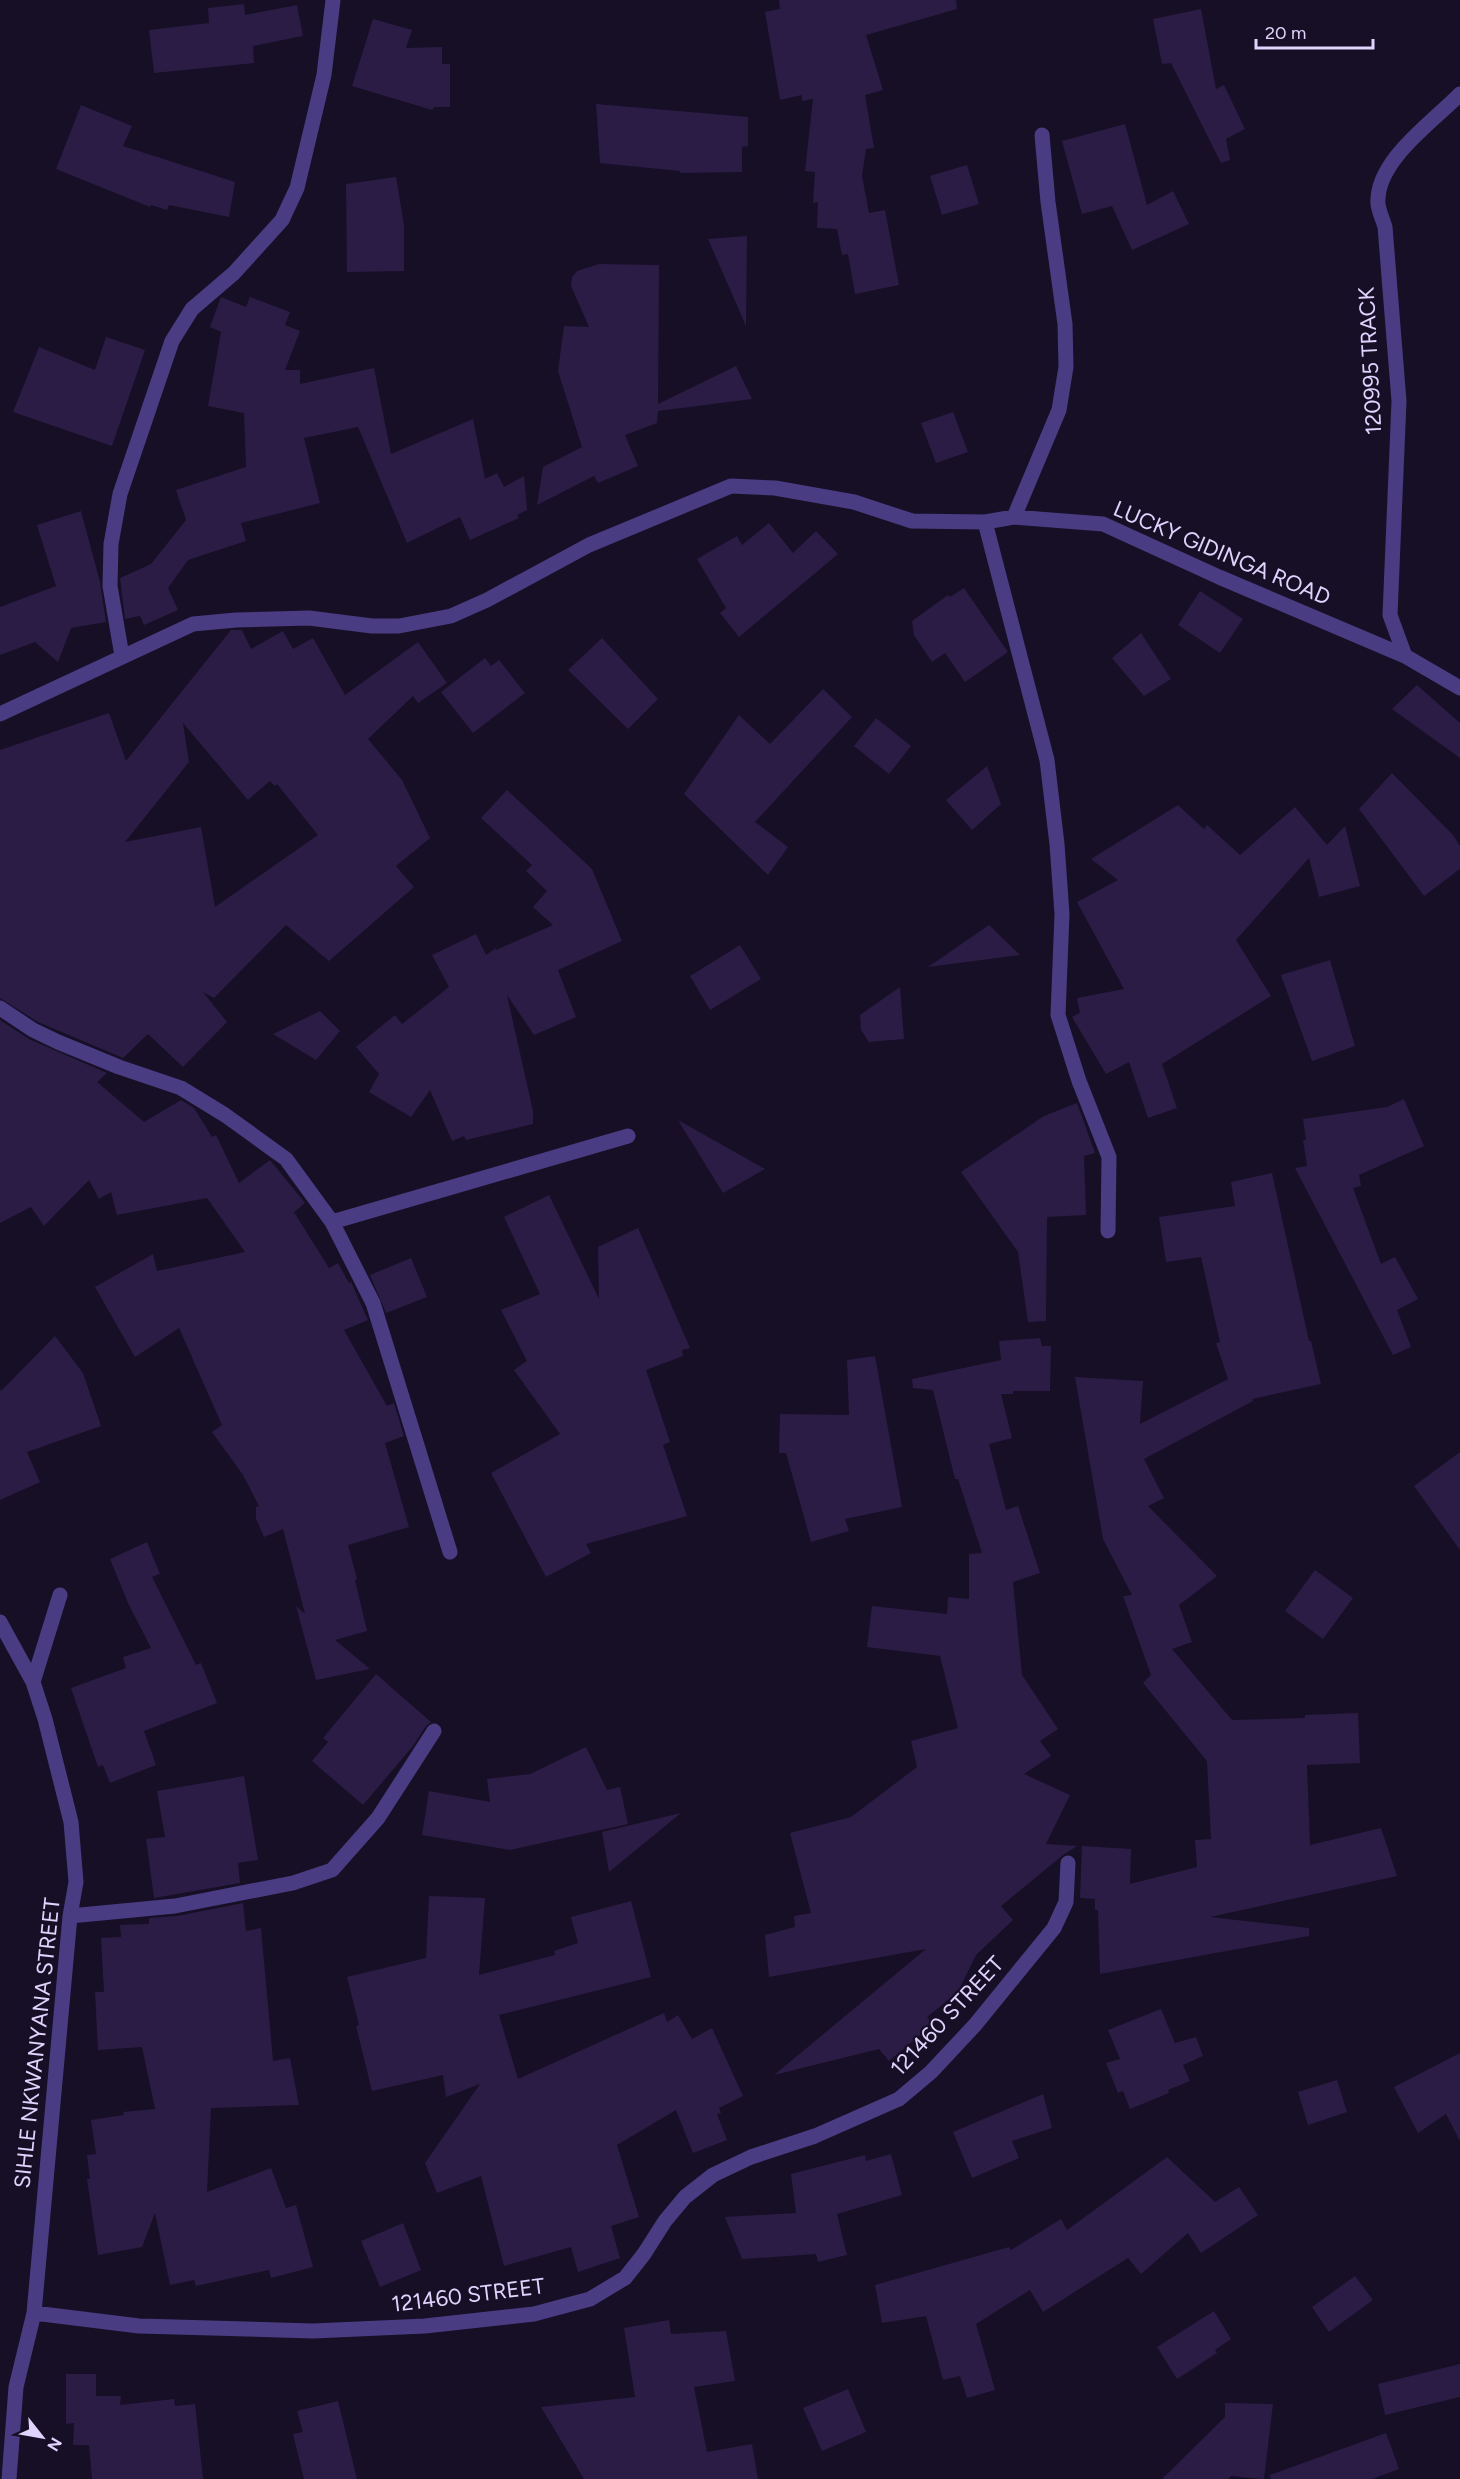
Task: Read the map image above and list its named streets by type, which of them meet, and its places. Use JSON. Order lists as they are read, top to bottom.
{
  "streets": {
    "street": [
      "120995 TRACK",
      "LUCKY GIDINGA ROAD",
      "121460 STREET",
      "SIHLE NKWANYANA STREET"
    ]
  },
  "crossings": [
    ["120995 TRACK", "LUCKY GIDINGA ROAD"],
    ["121460 STREET", "SIHLE NKWANYANA STREET"]
  ],
  "scale_bar": "20 m",
  "north": "bottom right"
}
